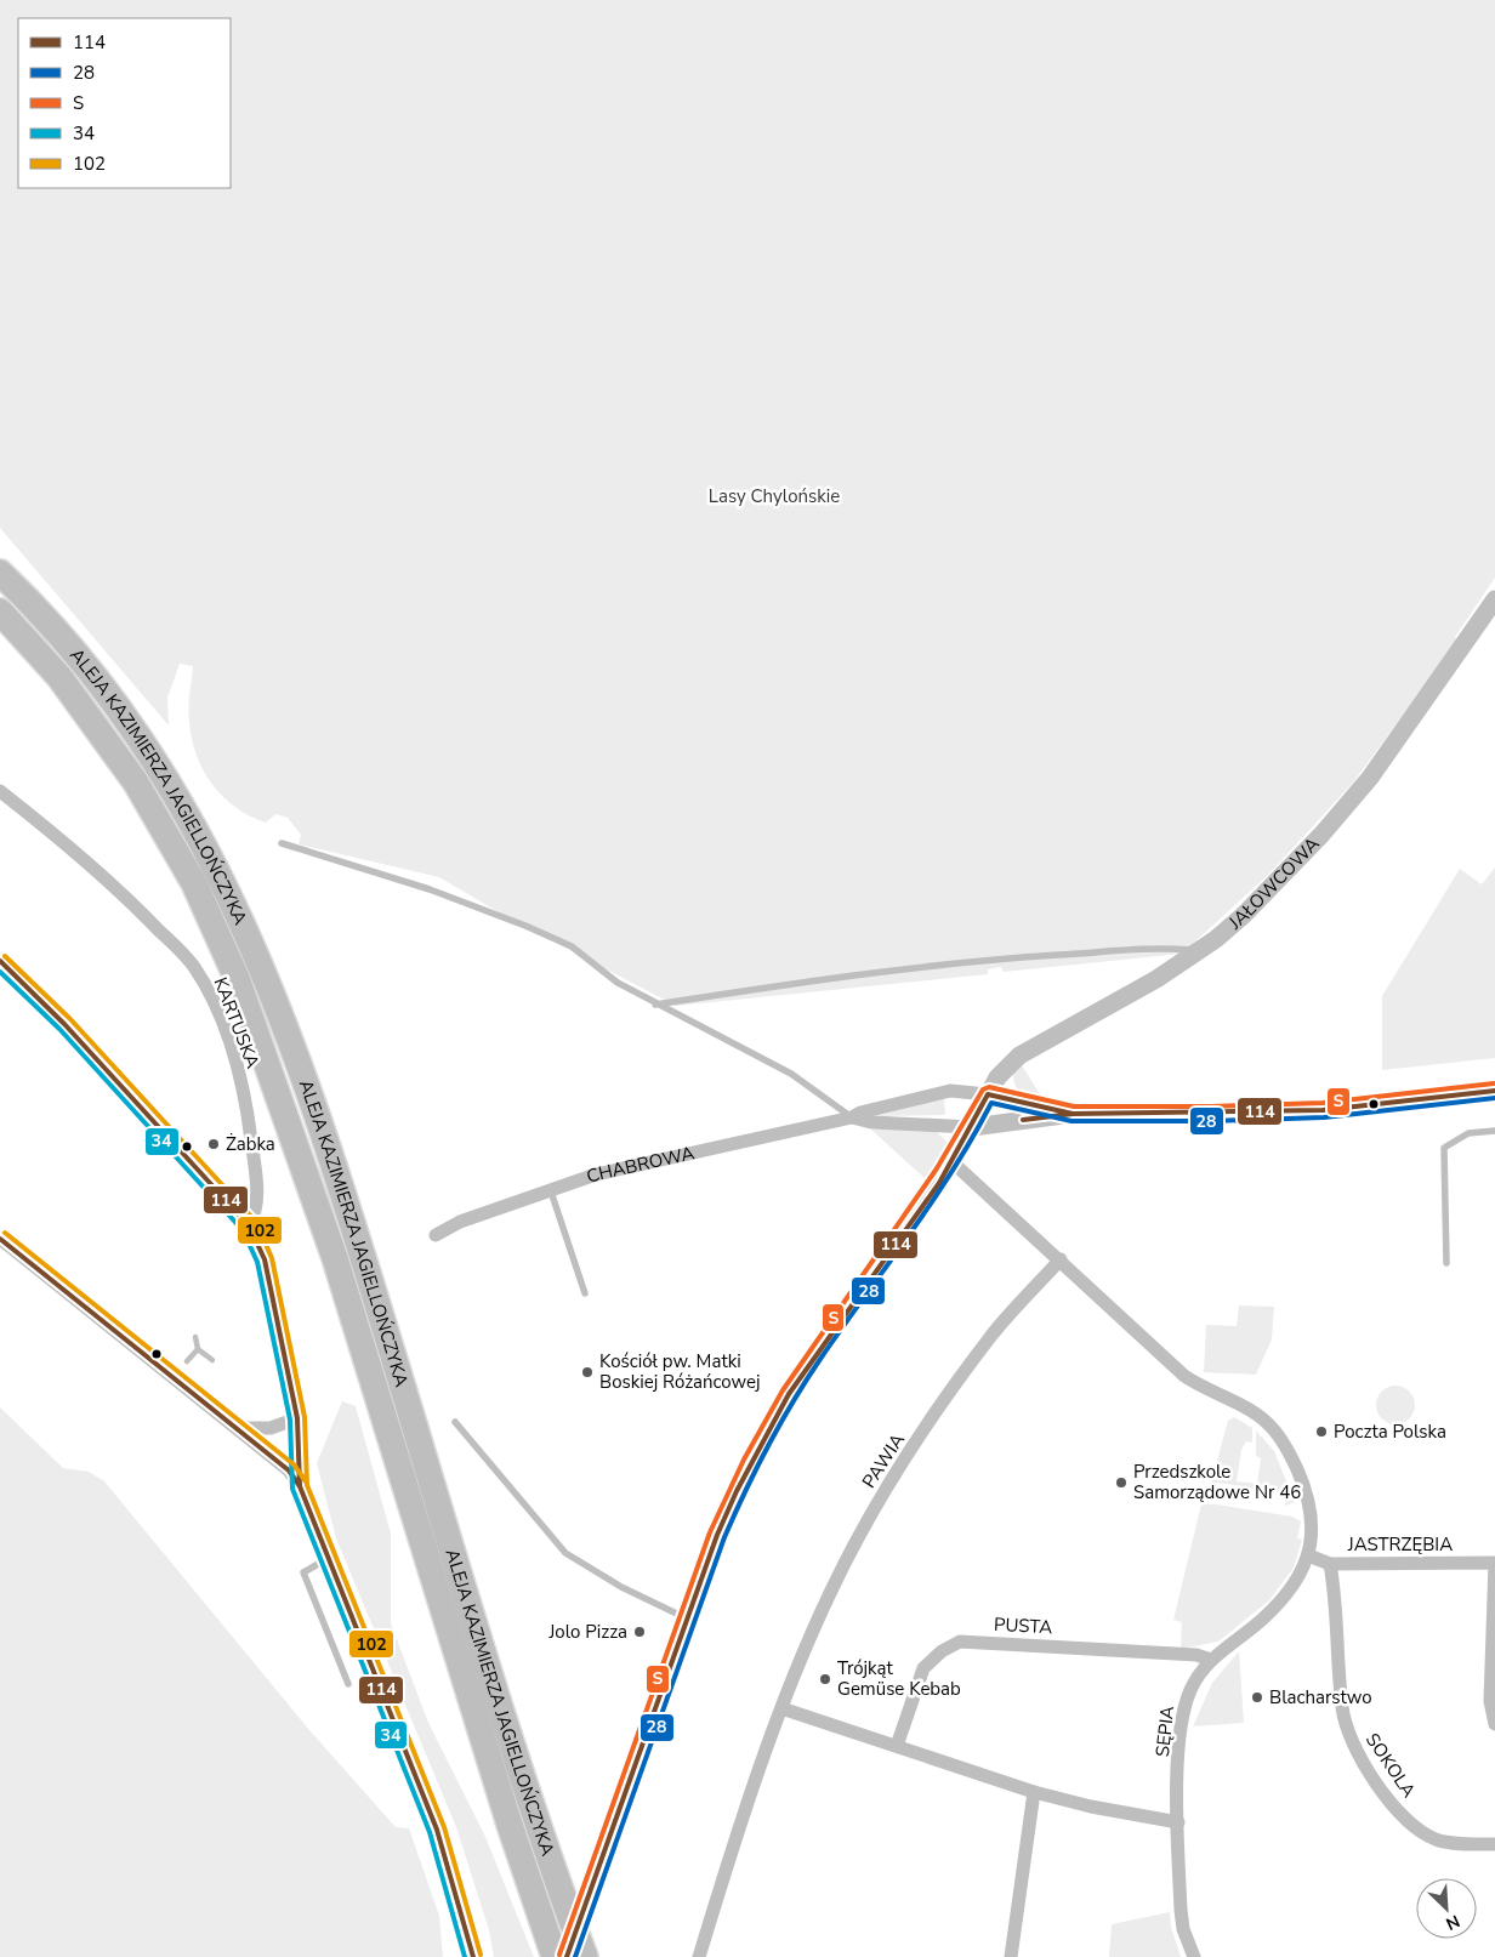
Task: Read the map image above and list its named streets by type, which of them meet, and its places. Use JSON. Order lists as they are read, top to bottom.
{
  "streets": {
    "highway": ["ALEJA KAZIMIERZA JAGIELLOŃCZYKA"],
    "street": [
      "JAŁOWCOWA",
      "KARTUSKA",
      "CHABROWA",
      "PAWIA",
      "JASTRZĘBIA",
      "PUSTA",
      "SĘPIA",
      "SOKOLA"
    ]
  },
  "crossings": [
    ["JAŁOWCOWA", "CHABROWA"],
    ["JASTRZĘBIA", "SĘPIA"],
    ["JASTRZĘBIA", "SOKOLA"],
    ["PUSTA", "SĘPIA"]
  ],
  "parks": ["Lasy Chylońskie"],
  "places": [
    "Żabka",
    "Kościół pw. Matki Boskiej Różańcowej",
    "Poczta Polska",
    "Przedszkole Samorządowe Nr 46",
    "Jolo Pizza",
    "Trójkąt Gemüse Kebab",
    "Blacharstwo"
  ],
  "lines": [
    "transit line 102",
    "transit line 114",
    "transit line 34",
    "transit line S",
    "transit line 28"
  ],
  "legend": [
    "114",
    "28",
    "S",
    "34",
    "102"
  ],
  "north": "bottom right"
}
